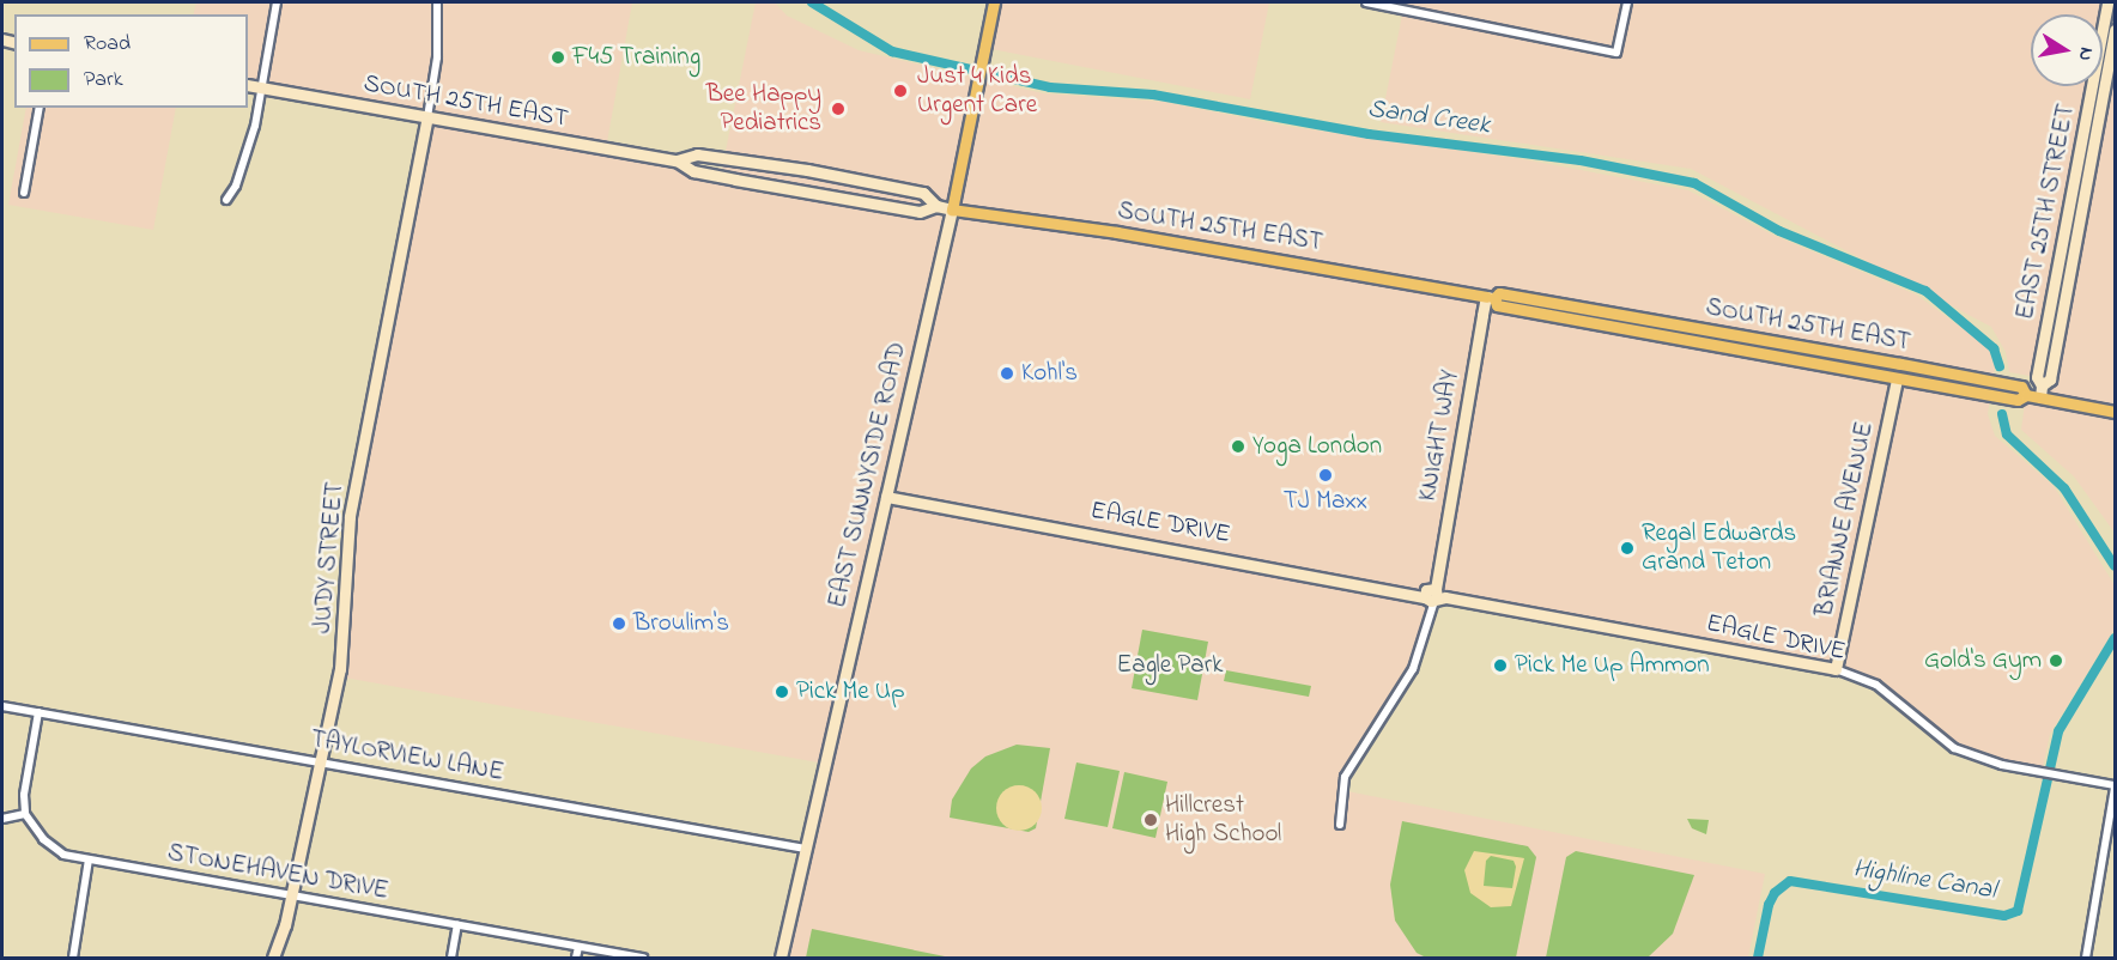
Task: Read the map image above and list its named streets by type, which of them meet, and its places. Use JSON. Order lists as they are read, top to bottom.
{
  "streets": {
    "main road": ["SOUTH 25TH EAST", "EAST SUNNYSIDE ROAD"],
    "street": [
      "EAST 25TH STREET",
      "KNIGHT WAY",
      "BRIANNE AVENUE",
      "EAGLE DRIVE",
      "JUDY STREET",
      "TAYLORVIEW LANE",
      "STONEHAVEN DRIVE"
    ]
  },
  "crossings": [
    ["SOUTH 25TH EAST", "EAST 25TH STREET"],
    ["SOUTH 25TH EAST", "KNIGHT WAY"],
    ["SOUTH 25TH EAST", "EAST SUNNYSIDE ROAD"],
    ["SOUTH 25TH EAST", "BRIANNE AVENUE"],
    ["SOUTH 25TH EAST", "JUDY STREET"],
    ["KNIGHT WAY", "EAGLE DRIVE"],
    ["EAST SUNNYSIDE ROAD", "EAGLE DRIVE"],
    ["EAST SUNNYSIDE ROAD", "TAYLORVIEW LANE"],
    ["BRIANNE AVENUE", "EAGLE DRIVE"],
    ["JUDY STREET", "TAYLORVIEW LANE"],
    ["JUDY STREET", "STONEHAVEN DRIVE"]
  ],
  "water": ["Sand Creek", "Highline Canal"],
  "parks": ["Eagle Park"],
  "places": [
    "F45 Training",
    "Just 4 Kids Urgent Care",
    "Bee Happy Pediatrics",
    "Kohl's",
    "Yoga London",
    "TJ Maxx",
    "Regal Edwards Grand Teton",
    "Broulim's",
    "Gold's Gym",
    "Pick Me Up Ammon",
    "Pick Me Up",
    "Hillcrest High School"
  ],
  "legend": ["Road", "Park"],
  "north": "right"
}
